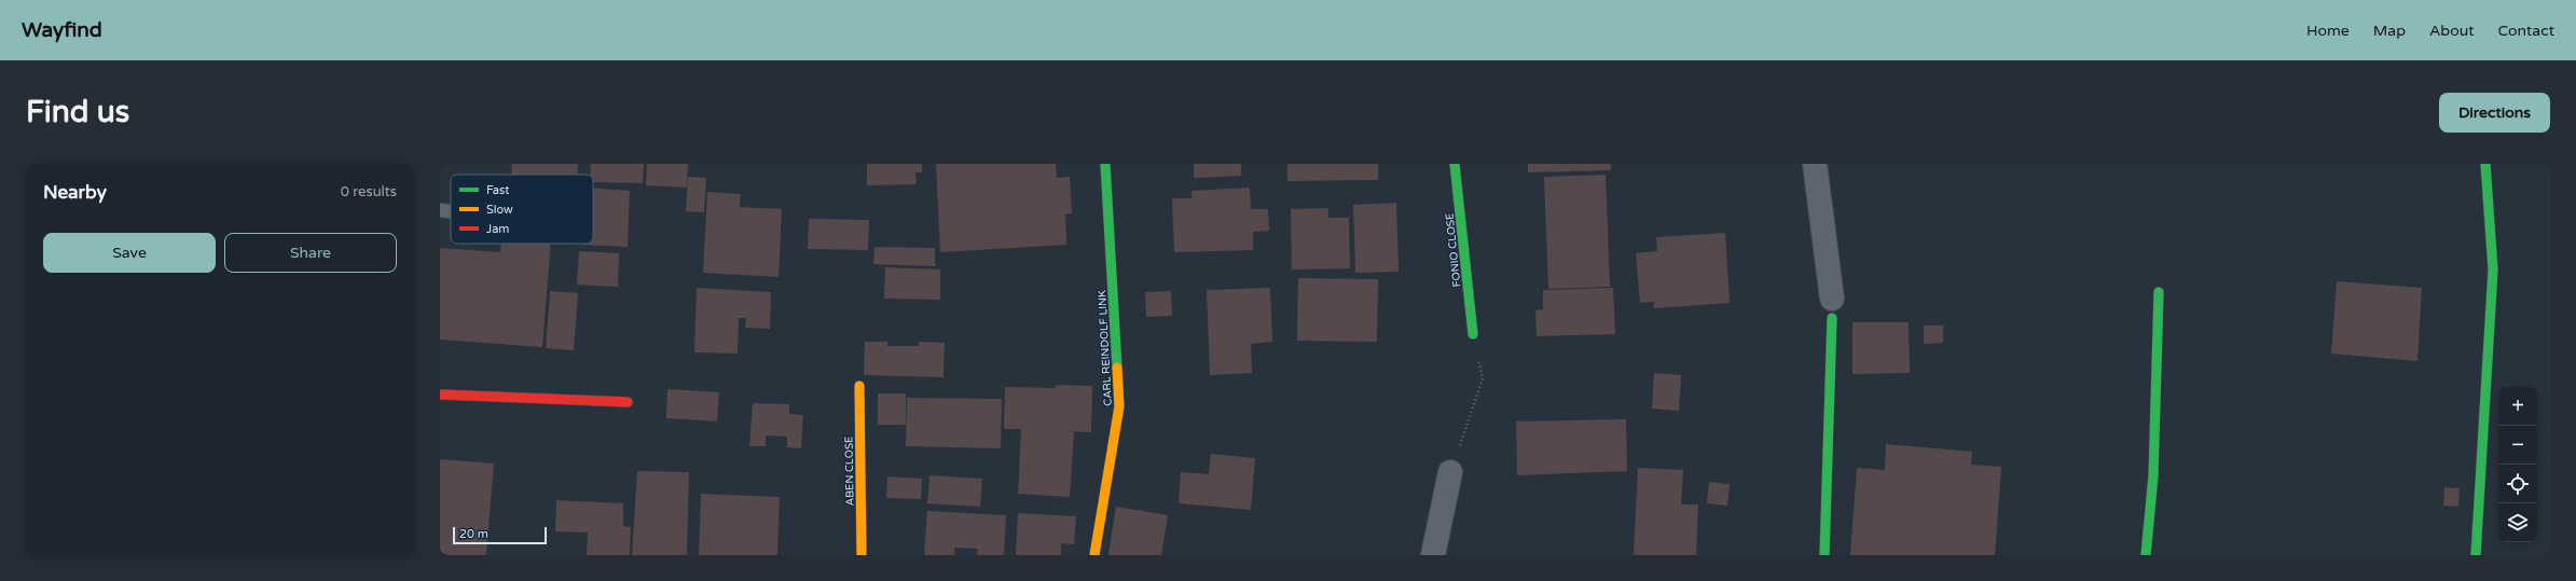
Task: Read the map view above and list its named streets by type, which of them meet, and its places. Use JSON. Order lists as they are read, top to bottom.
{
  "streets": {
    "street": ["FONIO CLOSE", "CARL REINDOLF LINK", "ABEN CLOSE"]
  },
  "legend": ["Fast", "Slow", "Jam"],
  "scale_bar": "20 m",
  "page": {
    "header": "Wayfind",
    "nav": [
      "Home",
      "Map",
      "About",
      "Contact"
    ],
    "buttons": [
      "Directions",
      ["Save", "Share"]
    ],
    "title": "Find us",
    "heading": ["Nearby", "0 results"],
    "map_buttons": ["+", "−"],
    "scale": "20 m"
  }
}
